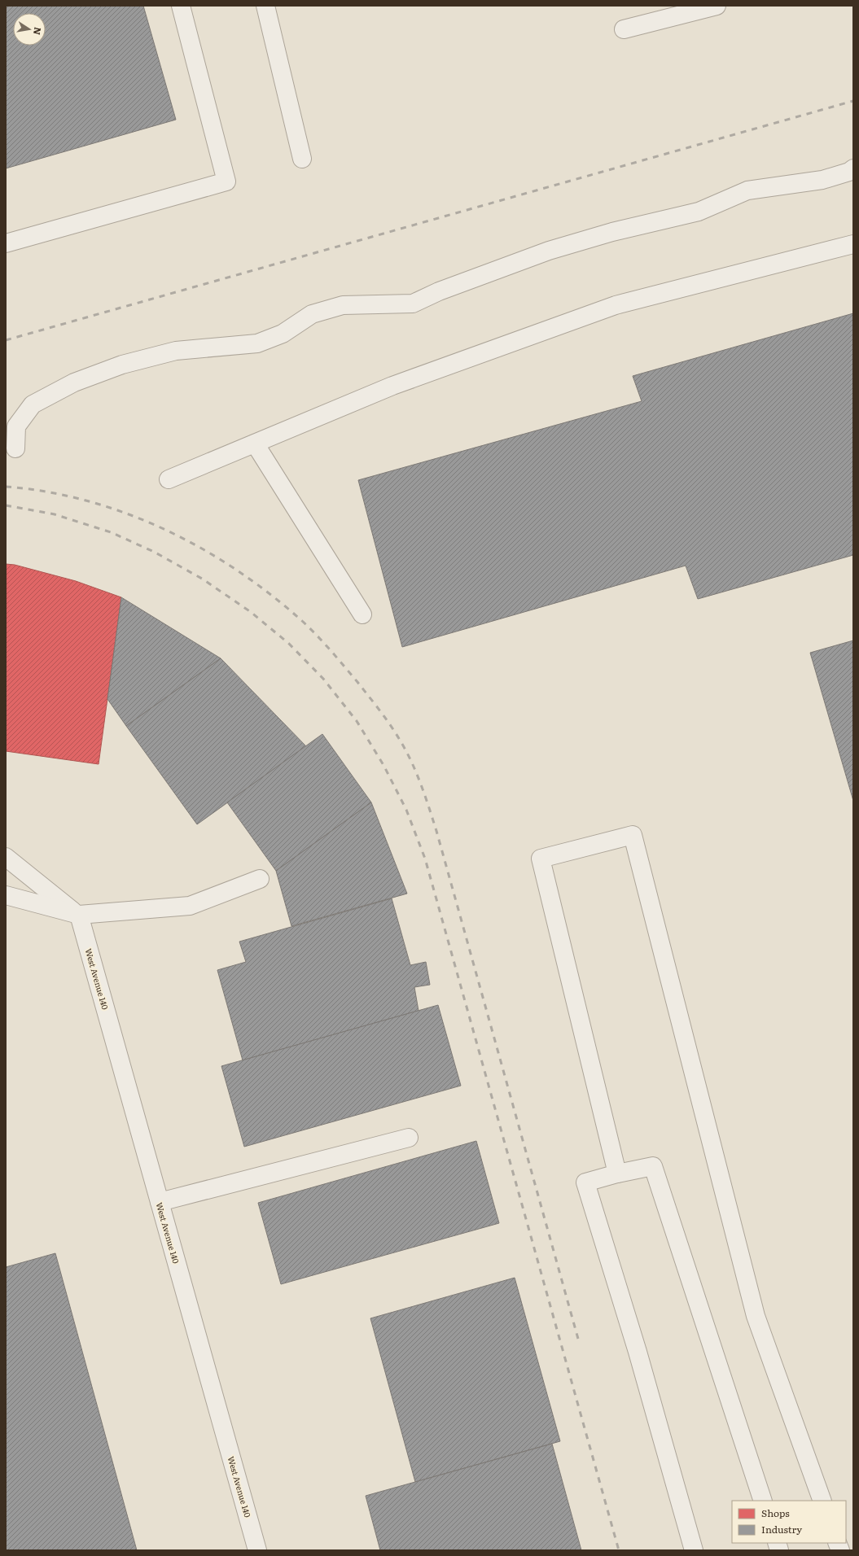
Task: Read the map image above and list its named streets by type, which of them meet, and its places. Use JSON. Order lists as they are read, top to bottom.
{
  "streets": {
    "street": ["West Avenue 140"]
  },
  "legend": ["Shops", "Industry"],
  "north": "right"
}
